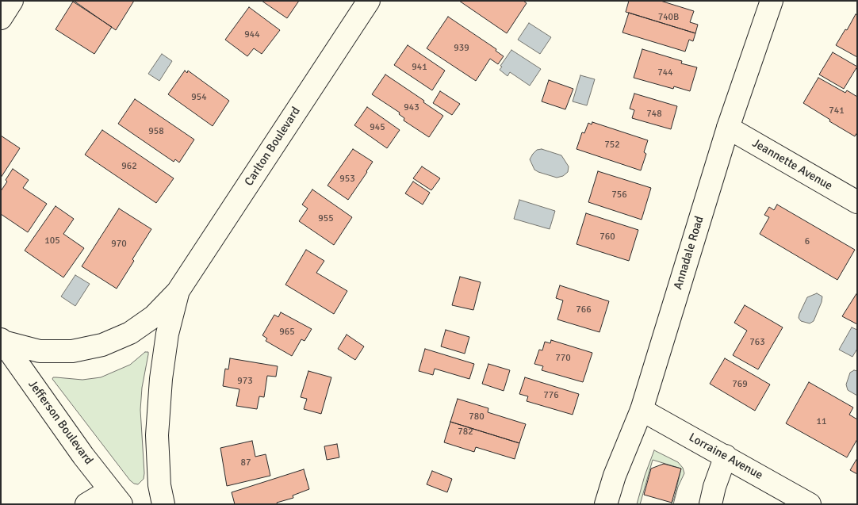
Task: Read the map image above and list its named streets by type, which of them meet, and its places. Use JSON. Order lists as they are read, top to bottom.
{
  "streets": {
    "street": [
      "Carlton Boulevard",
      "Jeannette Avenue",
      "Annadale Road",
      "Jefferson Boulevard",
      "Lorraine Avenue"
    ]
  },
  "crossings": [
    ["Carlton Boulevard", "Jefferson Boulevard"],
    ["Jeannette Avenue", "Annadale Road"],
    ["Annadale Road", "Lorraine Avenue"]
  ],
  "house_numbers": [
    "740B",
    "944",
    "939",
    "941",
    "744",
    "954",
    "943",
    "741",
    "748",
    "945",
    "958",
    "752",
    "962",
    "953",
    "756",
    "955",
    "760",
    "105",
    "6",
    "970",
    "766",
    "965",
    "763",
    "770",
    "973",
    "769",
    "776",
    "780",
    "11",
    "782",
    "87"
  ]
}
